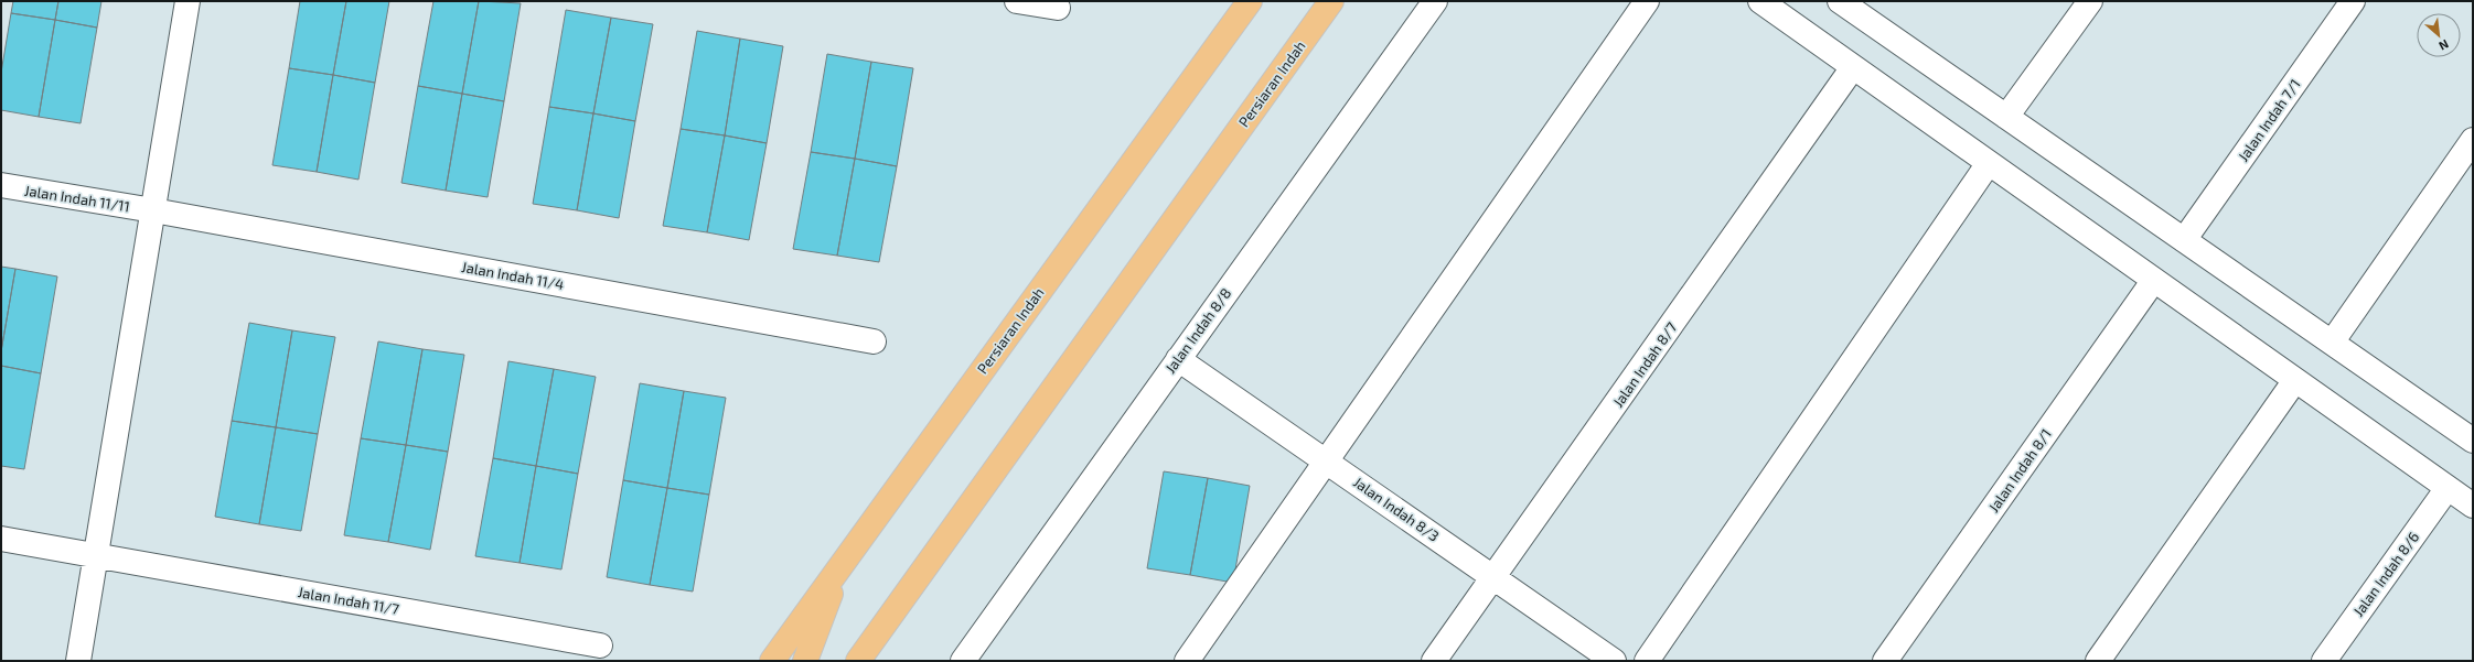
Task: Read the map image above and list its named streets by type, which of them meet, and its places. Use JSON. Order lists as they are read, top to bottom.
{
  "streets": {
    "main road": ["Persiaran Indah"],
    "street": [
      "Jalan Indah 7/1",
      "Jalan Indah 11/11",
      "Jalan Indah 11/4",
      "Jalan Indah 8/8",
      "Jalan Indah 8/7",
      "Jalan Indah 8/1",
      "Jalan Indah 8/3",
      "Jalan Indah 8/6",
      "Jalan Indah 11/7"
    ]
  },
  "crossings": [
    ["Jalan Indah 11/11", "Jalan Indah 11/4"],
    ["Jalan Indah 8/8", "Jalan Indah 8/3"],
    ["Jalan Indah 8/7", "Jalan Indah 8/3"]
  ],
  "north": "bottom right"
}
